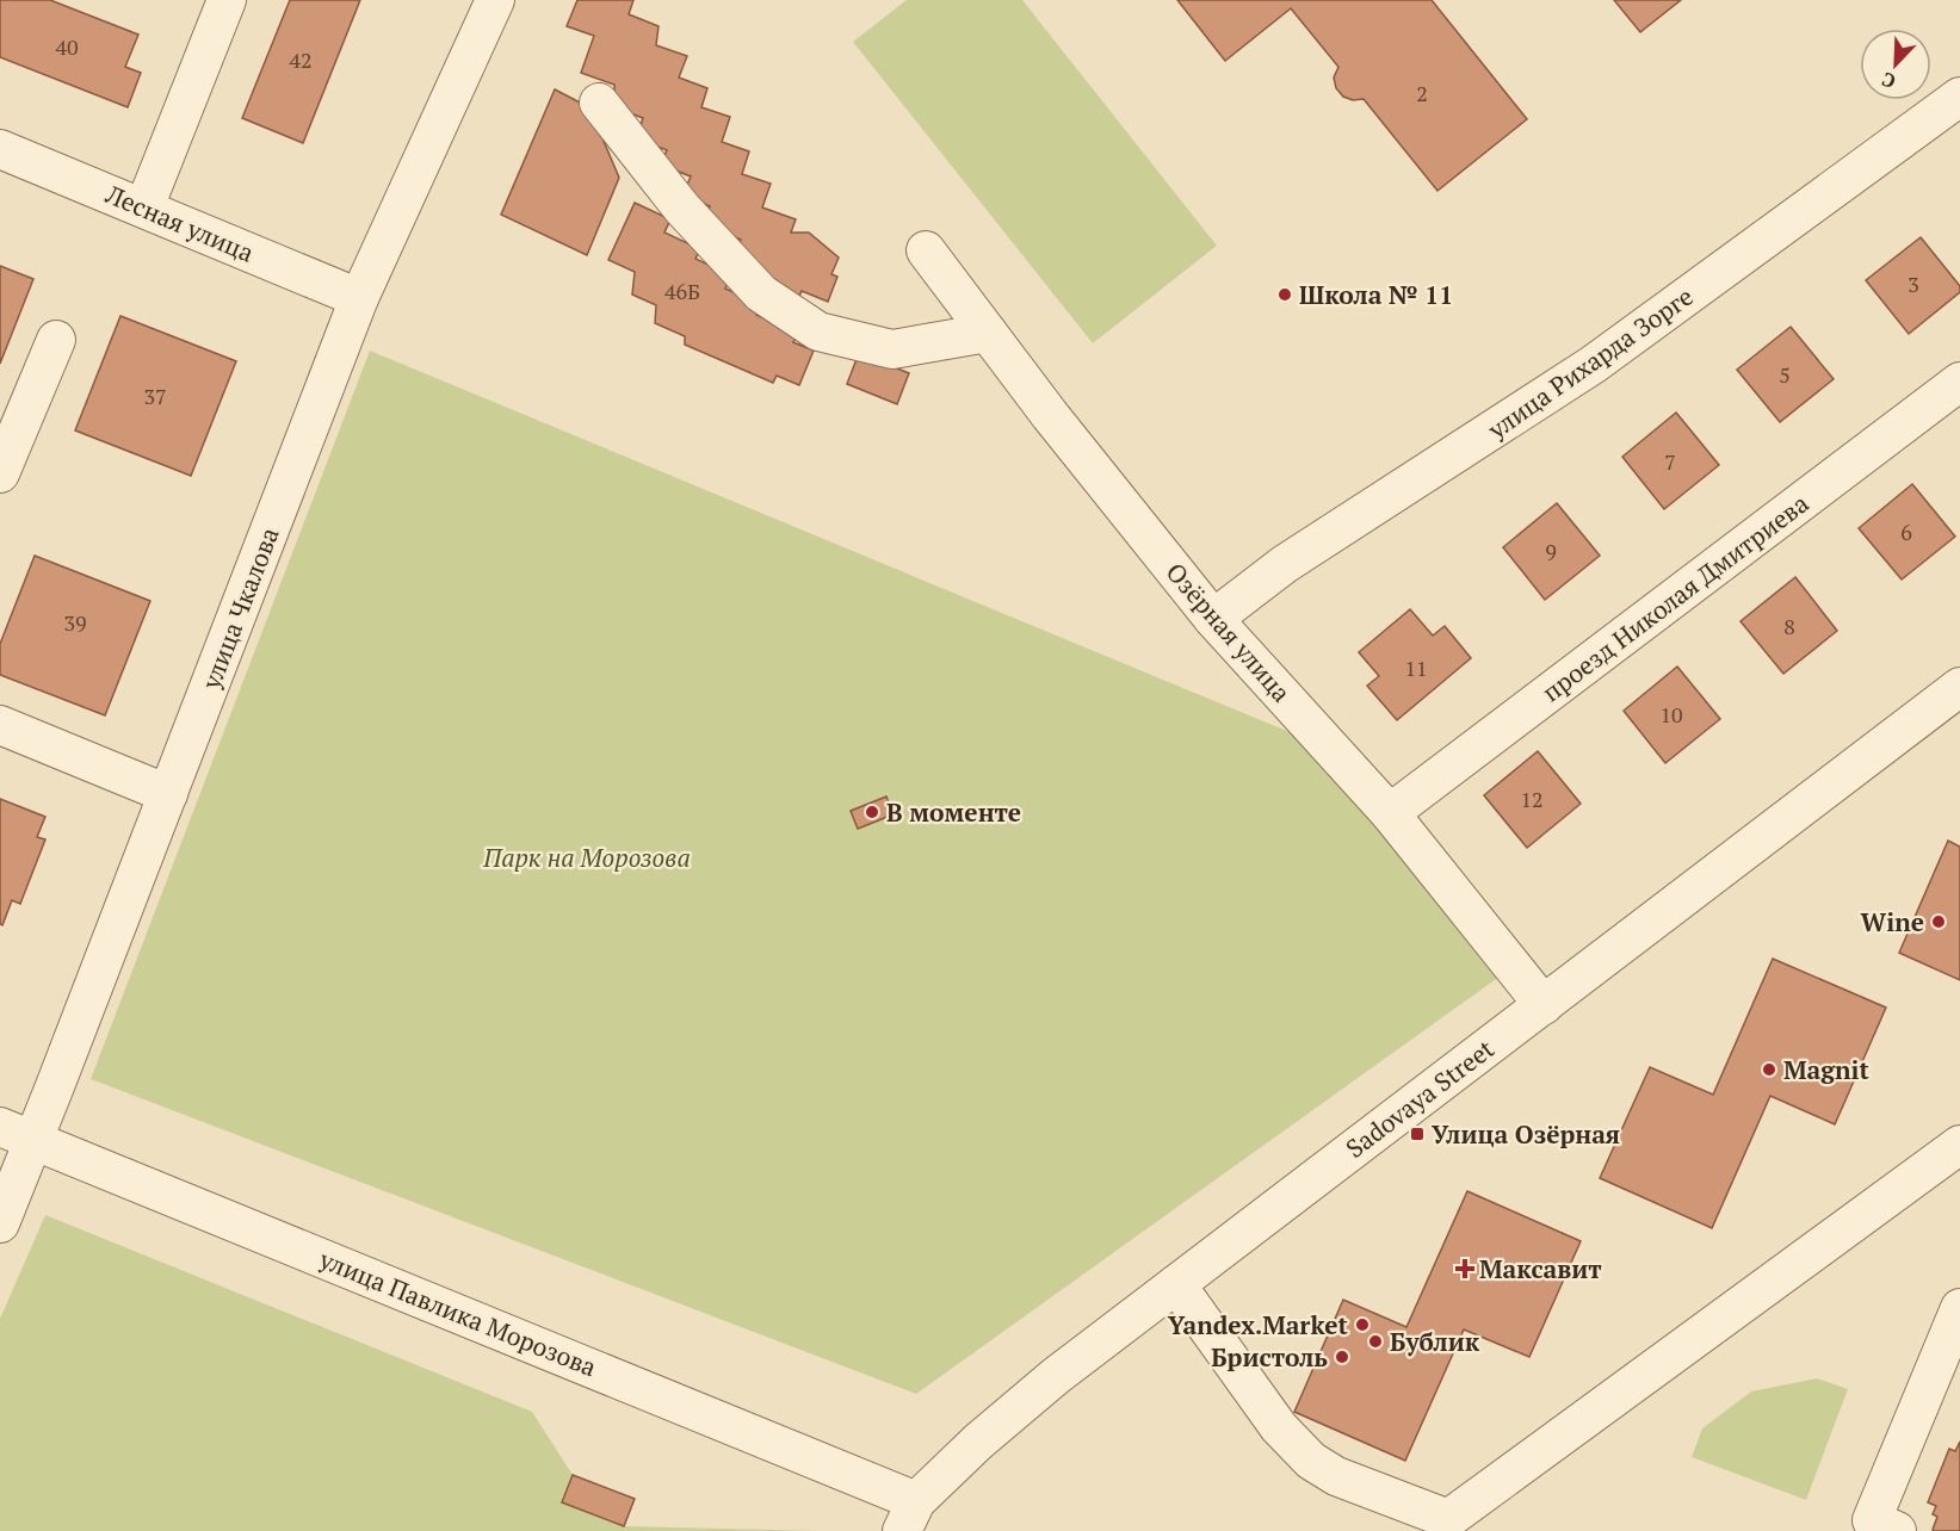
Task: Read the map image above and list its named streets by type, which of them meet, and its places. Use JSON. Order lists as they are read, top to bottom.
{
  "streets": {
    "street": [
      "Лесная улица",
      "улица Рихарда Зорге",
      "проезд Николая Дмитриева",
      "улица Чкалова",
      "Озёрная улица",
      "Sadovaya Street",
      "улица Павлика Морозова"
    ]
  },
  "crossings": [
    ["Лесная улица", "улица Чкалова"],
    ["улица Рихарда Зорге", "Озёрная улица"],
    ["проезд Николая Дмитриева", "Озёрная улица"],
    ["улица Чкалова", "улица Павлика Морозова"],
    ["Озёрная улица", "Sadovaya Street"],
    ["Sadovaya Street", "улица Павлика Морозова"]
  ],
  "parks": ["Парк на Морозова"],
  "places": {
    "other": [
      "Школа № 11",
      "В моменте",
      "Wine",
      "Magnit",
      "Yandex.Market",
      "Бублик",
      "Бристоль"
    ],
    "transit": ["Улица Озёрная"],
    "health": ["Максавит"]
  },
  "house_numbers": [
    "40",
    "42",
    "2",
    "3",
    "46Б",
    "5",
    "37",
    "7",
    "6",
    "9",
    "39",
    "8",
    "11",
    "10",
    "12"
  ],
  "north": "bottom left"
}
